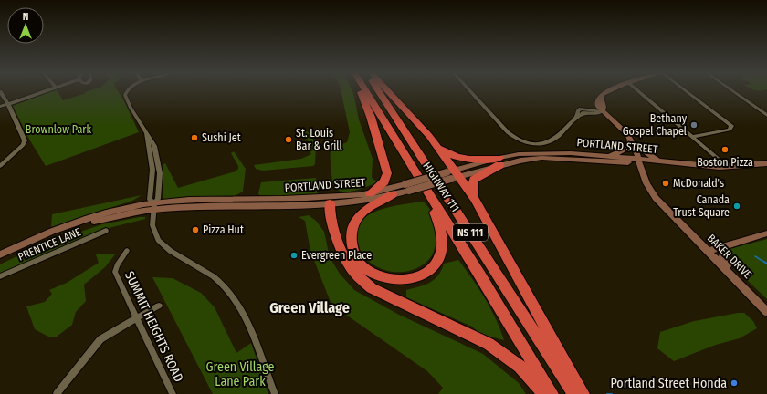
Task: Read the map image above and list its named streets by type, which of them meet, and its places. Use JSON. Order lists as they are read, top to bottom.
{
  "streets": {
    "highway": ["HIGHWAY 111", "NS 111"],
    "main road": ["PORTLAND STREET", "BAKER DRIVE"],
    "street": ["PRENTICE LANE", "SUMMIT HEIGHTS ROAD"]
  },
  "crossings": [
    ["PORTLAND STREET", "BAKER DRIVE"]
  ],
  "districts": ["Green Village"],
  "parks": ["Brownlow Park", "Green Village Lane Park"],
  "places": [
    "Bethany Gospel Chapel",
    "Sushi Jet",
    "St. Louis Bar & Grill",
    "Boston Pizza",
    "McDonald's",
    "Canada Trust Square",
    "Pizza Hut",
    "Evergreen Place",
    "Portland Street Honda"
  ],
  "north": "top"
}
